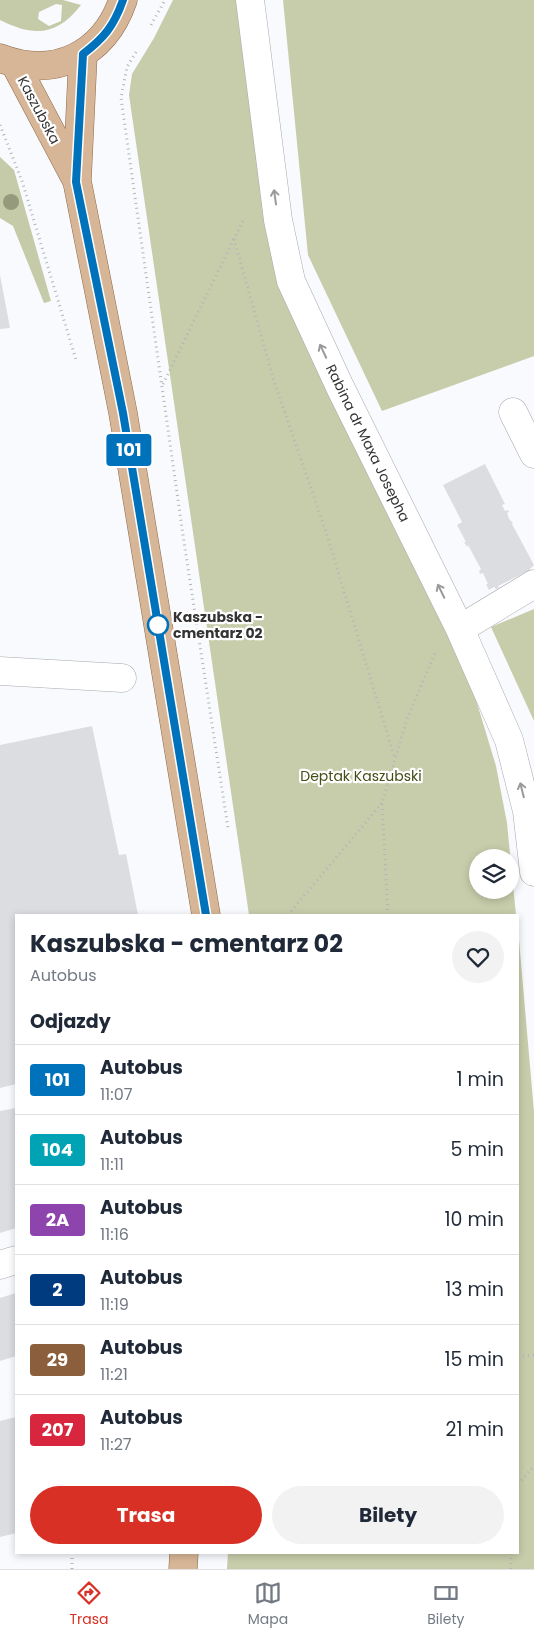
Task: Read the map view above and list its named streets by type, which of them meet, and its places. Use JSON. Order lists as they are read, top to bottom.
{
  "streets": {
    "main road": ["Kaszubska"],
    "street": ["Rabina dr Maxa Josepha"]
  },
  "one_way": ["Rabina dr Maxa Josepha"],
  "parks": ["Deptak Kaszubski"],
  "places": ["Kaszubska - cmentarz 02"],
  "lines": ["bus line 101"],
  "page": {
    "on_map": "101",
    "heading": [
      ["Kaszubska - cmentarz 02", "Autobus"],
      "Odjazdy"
    ],
    "list": [
      {
        "mark": "101",
        "name": "Autobus",
        "note": "11:07",
        "value": "1 min"
      },
      {
        "mark": "104",
        "name": "Autobus",
        "note": "11:11",
        "value": "5 min"
      },
      {
        "mark": "2A",
        "name": "Autobus",
        "note": "11:16",
        "value": "10 min"
      },
      {
        "mark": "2",
        "name": "Autobus",
        "note": "11:19",
        "value": "13 min"
      },
      {
        "mark": "29",
        "name": "Autobus",
        "note": "11:21",
        "value": "15 min"
      },
      {
        "mark": "207",
        "name": "Autobus",
        "note": "11:27",
        "value": "21 min"
      }
    ],
    "buttons": ["Trasa", "Bilety"],
    "tabs": ["Trasa", "Mapa", "Bilety"]
  }
}
